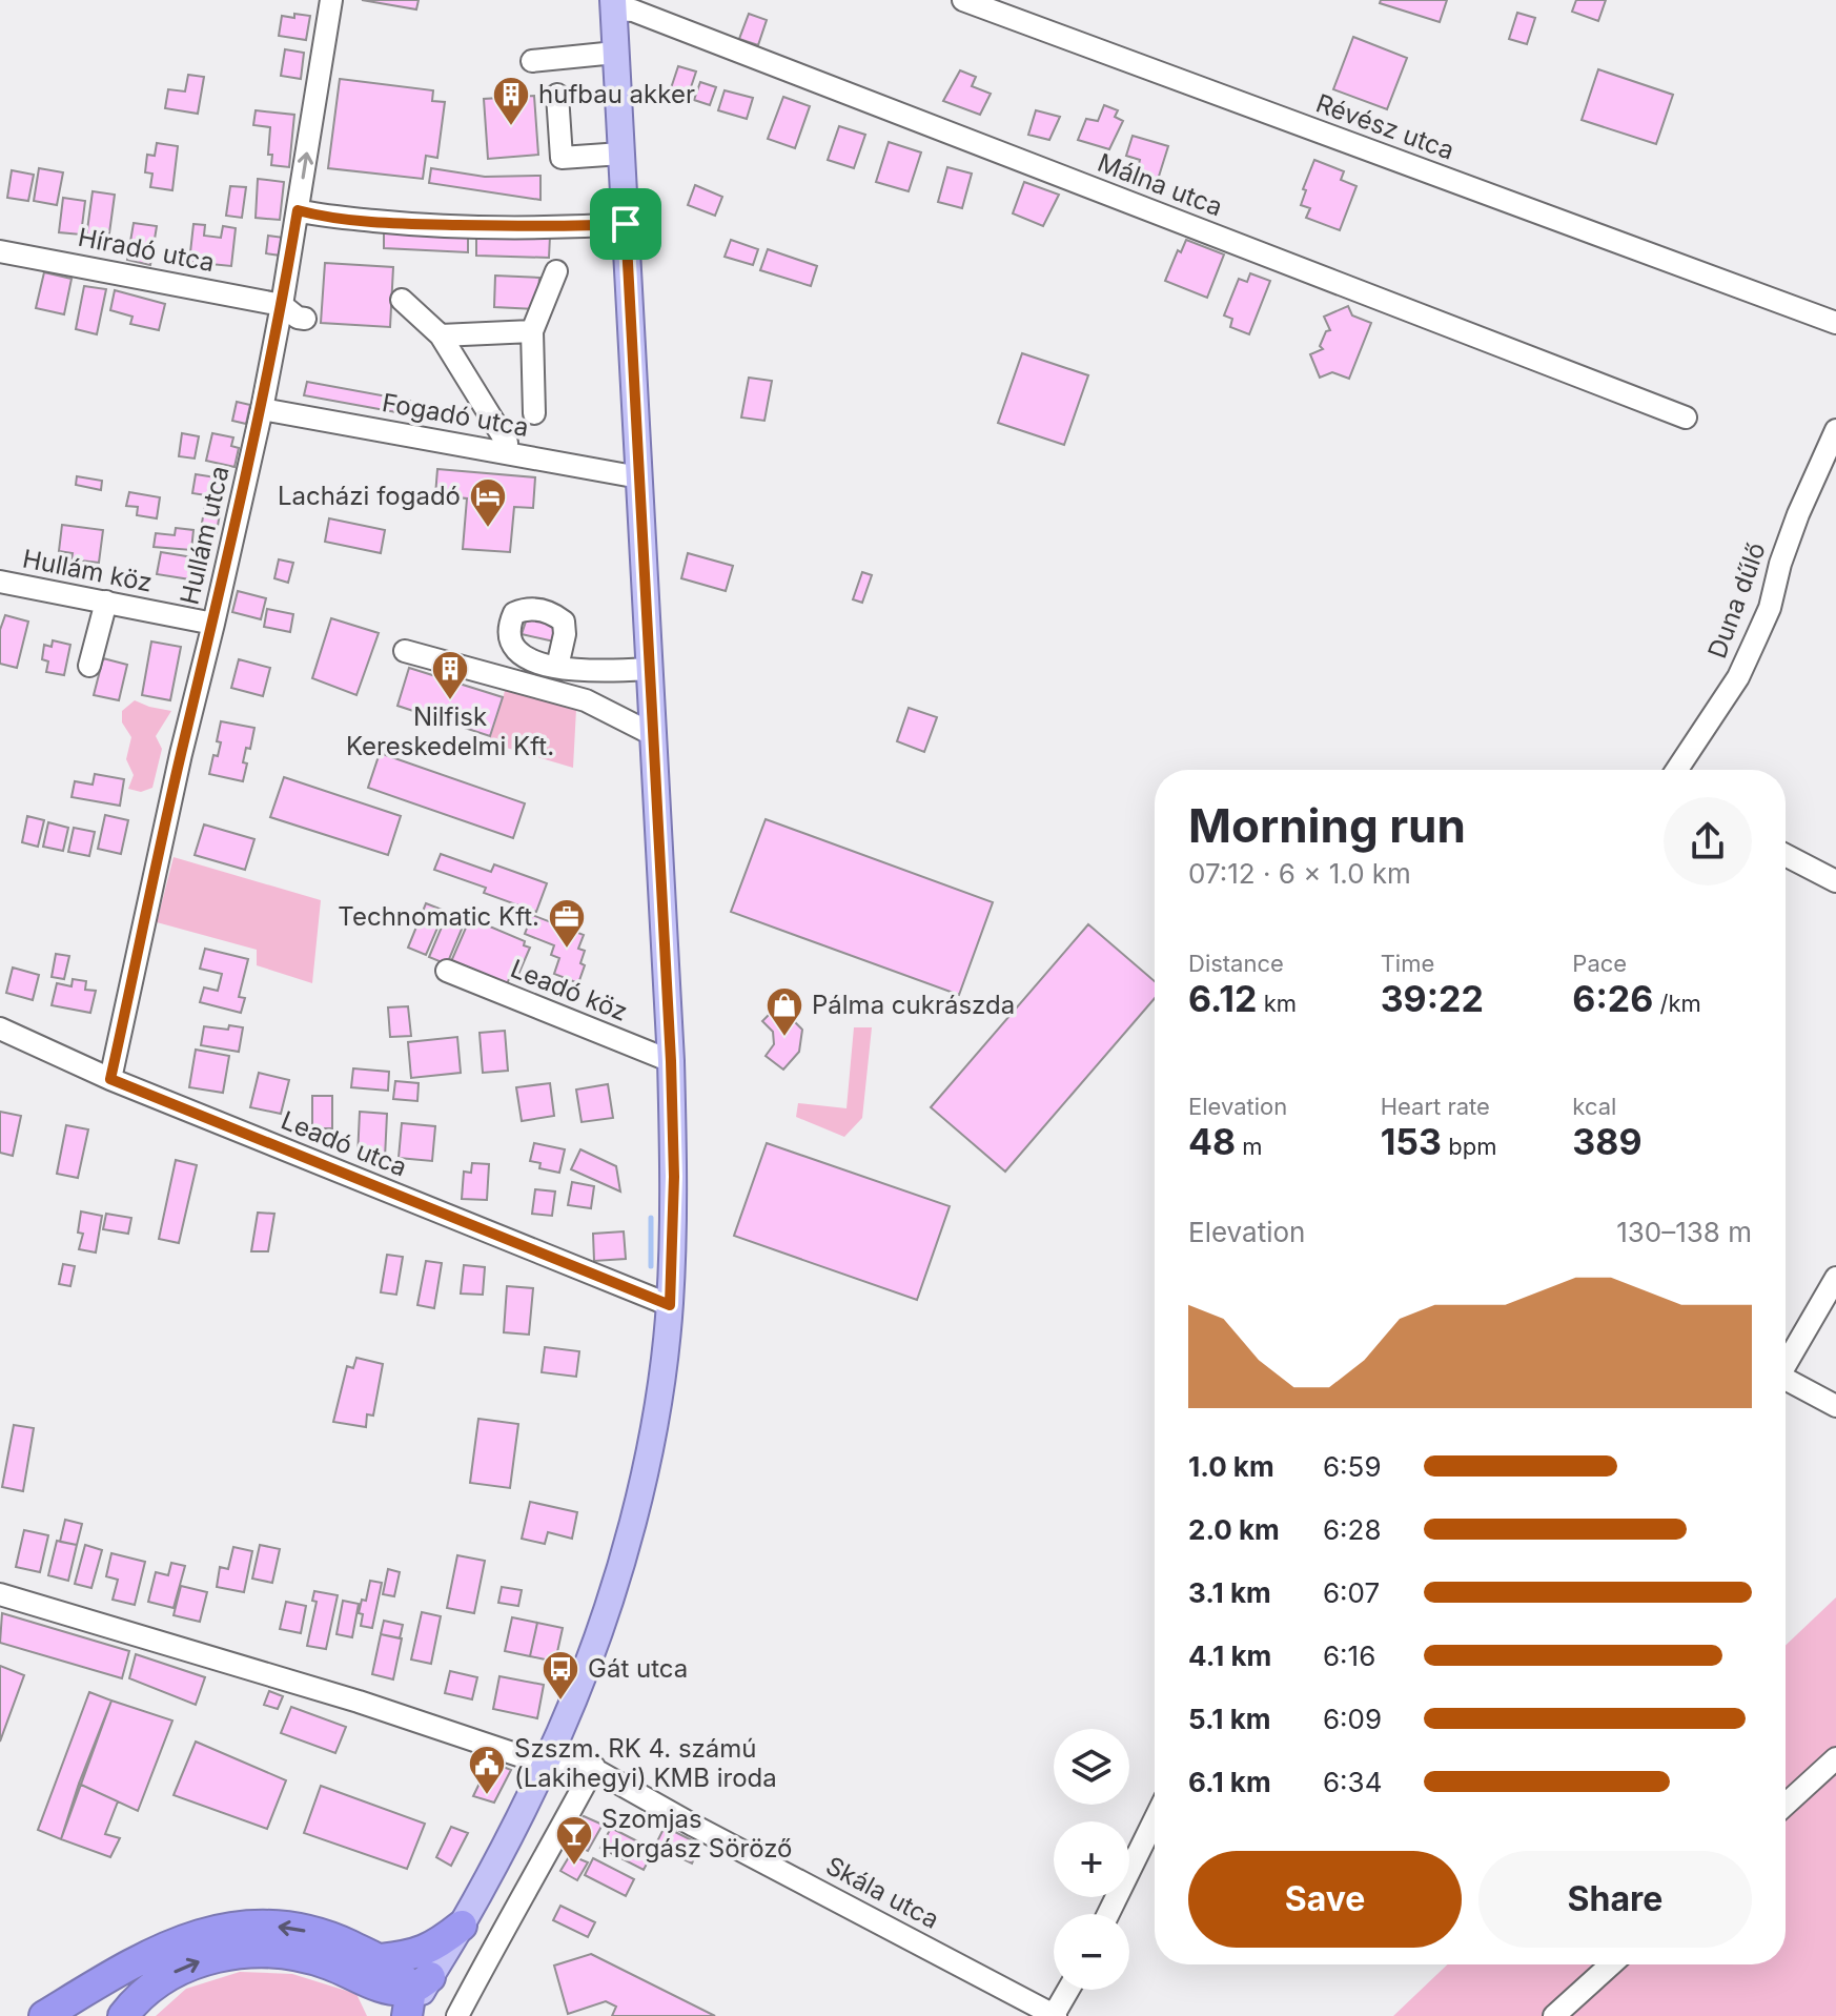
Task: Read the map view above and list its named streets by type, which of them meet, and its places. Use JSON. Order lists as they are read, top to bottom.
{
  "streets": {
    "street": [
      "Révész utca",
      "Málna utca",
      "Híradó utca",
      "Fogadó utca",
      "Hullám utca",
      "Hullám köz",
      "Duna dűlő",
      "Leadó köz",
      "Leadó utca",
      "Skála utca"
    ]
  },
  "crossings": [
    ["Híradó utca", "Hullám utca"],
    ["Fogadó utca", "Hullám utca"],
    ["Hullám utca", "Hullám köz"],
    ["Hullám utca", "Leadó utca"]
  ],
  "places": {
    "building": ["hufbau akker", "Nilfisk Kereskedelmi Kft."],
    "hotel": ["Lacházi fogadó"],
    "office": ["Technomatic Kft."],
    "shop": ["Pálma cukrászda"],
    "bus stop": ["Gát utca"],
    "public building": ["Szszm. RK 4. számú (Lakihegyi) KMB iroda"],
    "bar": ["Szomjas Horgász Söröző"]
  },
  "page": {
    "heading": ["Morning run", "07:12 · 6 × 1.0 km"],
    "stats": [
      ["Distance", "6.12 km"],
      ["Time", "39:22"],
      ["Pace", "6:26 /km"],
      ["Elevation", "48 m"],
      ["Heart rate", "153 bpm"],
      ["kcal", "389"]
    ],
    "chart": ["Elevation", "130–138 m"],
    "list": [
      {
        "name": "1.0 km",
        "note": "6:59"
      },
      {
        "name": "2.0 km",
        "note": "6:28"
      },
      {
        "name": "3.1 km",
        "note": "6:07"
      },
      {
        "name": "4.1 km",
        "note": "6:16"
      },
      {
        "name": "5.1 km",
        "note": "6:09"
      },
      {
        "name": "6.1 km",
        "note": "6:34"
      }
    ],
    "map_buttons": ["+", "−"],
    "buttons": ["Save", "Share"]
  }
}
